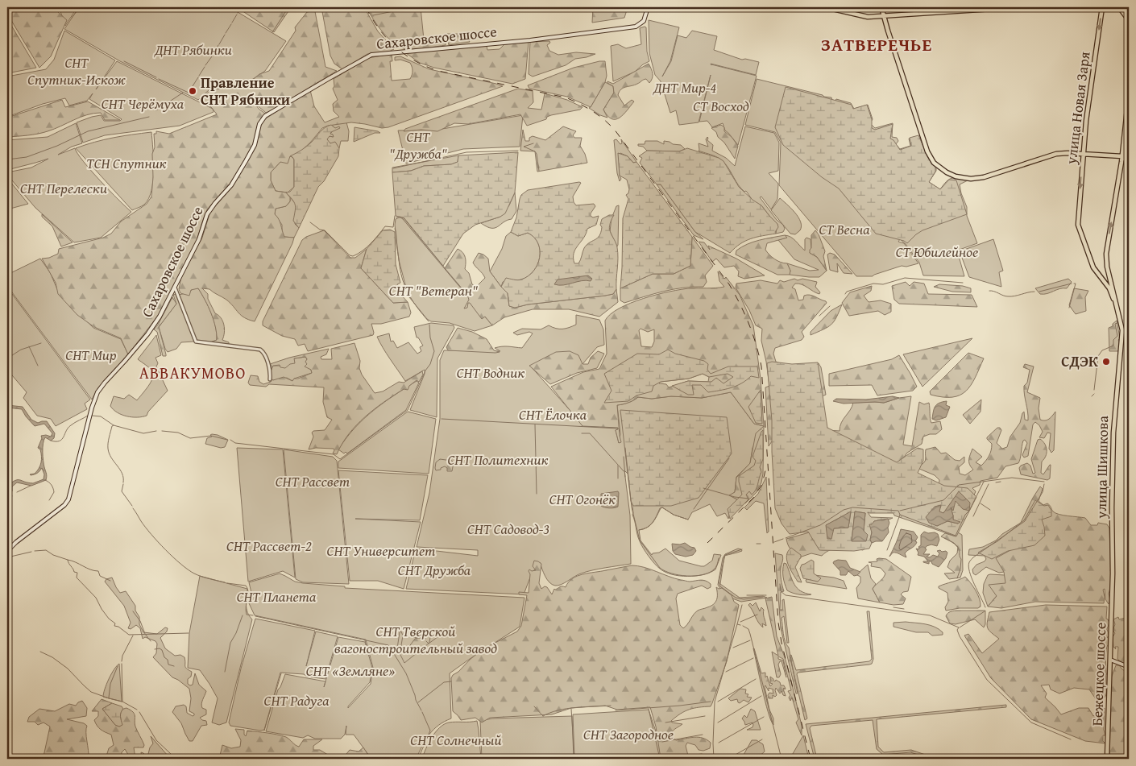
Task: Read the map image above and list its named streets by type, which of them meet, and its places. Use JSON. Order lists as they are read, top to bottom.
{
  "streets": {
    "main road": [
      "Сахаровское шоссе",
      "улица Новая Заря",
      "улица Шишкова",
      "Бежецкое шоссе"
    ]
  },
  "crossings": [
    ["улица Новая Заря", "улица Шишкова"],
    ["улица Шишкова", "Бежецкое шоссе"]
  ],
  "one_way": ["улица Новая Заря"],
  "districts": ["ЗАТВЕРЕЧЬЕ", "АВВАКУМОВО"],
  "parks": [
    "ДНТ Рябинки",
    "СНТ Спутник-Искож",
    "ДНТ Мир-4",
    "СНТ Черёмуха",
    "СТ Восход",
    "СНТ \"Дружба\"",
    "ТСН Спутник",
    "СНТ Перелески",
    "СТ Весна",
    "СТ Юбилейное",
    "СНТ \"Ветеран\"",
    "СНТ Мир",
    "СНТ Водник",
    "СНТ Ёлочка",
    "СНТ Политехник",
    "СНТ Рассвет",
    "СНТ Огонёк",
    "СНТ Садовод-3",
    "СНТ Рассвет-2",
    "СНТ Университет",
    "СНТ Дружба",
    "СНТ Планета",
    "СНТ Тверской вагоностроительный завод",
    "СНТ «Земляне»",
    "СНТ Радуга",
    "СНТ Загородное",
    "СНТ Солнечный"
  ],
  "places": ["Правление СНТ Рябинки", "СДЭК"]
}
